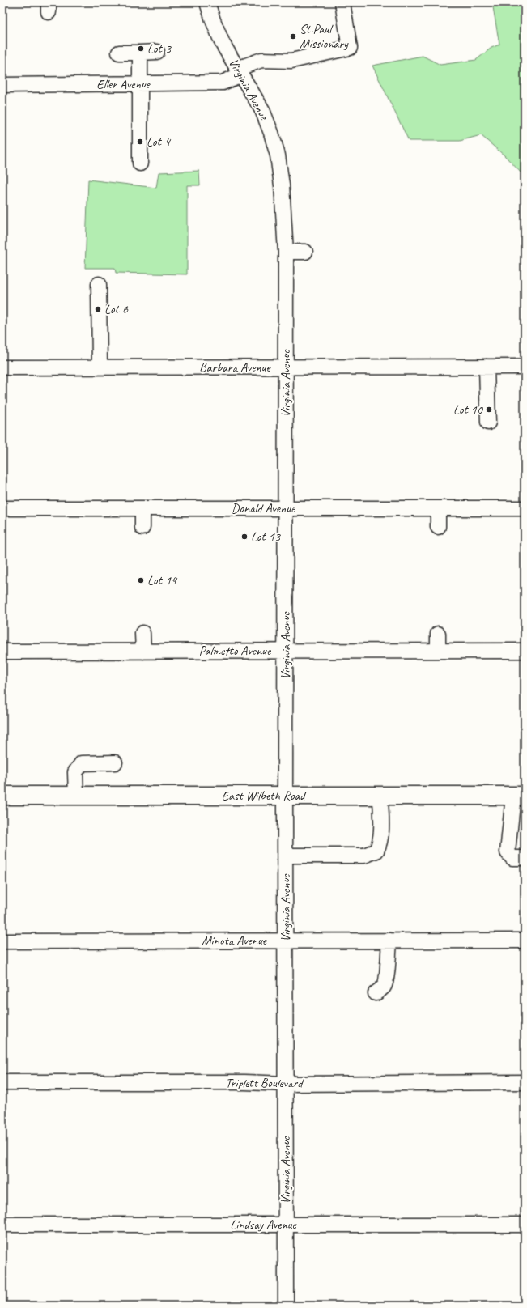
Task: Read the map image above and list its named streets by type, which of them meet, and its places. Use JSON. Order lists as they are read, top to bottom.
{
  "streets": {
    "main road": ["East Wilbeth Road"],
    "street": [
      "Eller Avenue",
      "Virginia Avenue",
      "Barbara Avenue",
      "Donald Avenue",
      "Palmetto Avenue",
      "Minota Avenue",
      "Triplett Boulevard",
      "Lindsay Avenue"
    ]
  },
  "crossings": [
    ["Eller Avenue", "Virginia Avenue"],
    ["Virginia Avenue", "Barbara Avenue"],
    ["Virginia Avenue", "Donald Avenue"],
    ["Virginia Avenue", "Palmetto Avenue"],
    ["Virginia Avenue", "East Wilbeth Road"],
    ["Virginia Avenue", "Minota Avenue"],
    ["Virginia Avenue", "Triplett Boulevard"],
    ["Virginia Avenue", "Lindsay Avenue"]
  ],
  "places": [
    "St.Paul Missionary",
    "Lot 3",
    "Lot 4",
    "Lot 6",
    "Lot 10",
    "Lot 13",
    "Lot 14"
  ]
}
